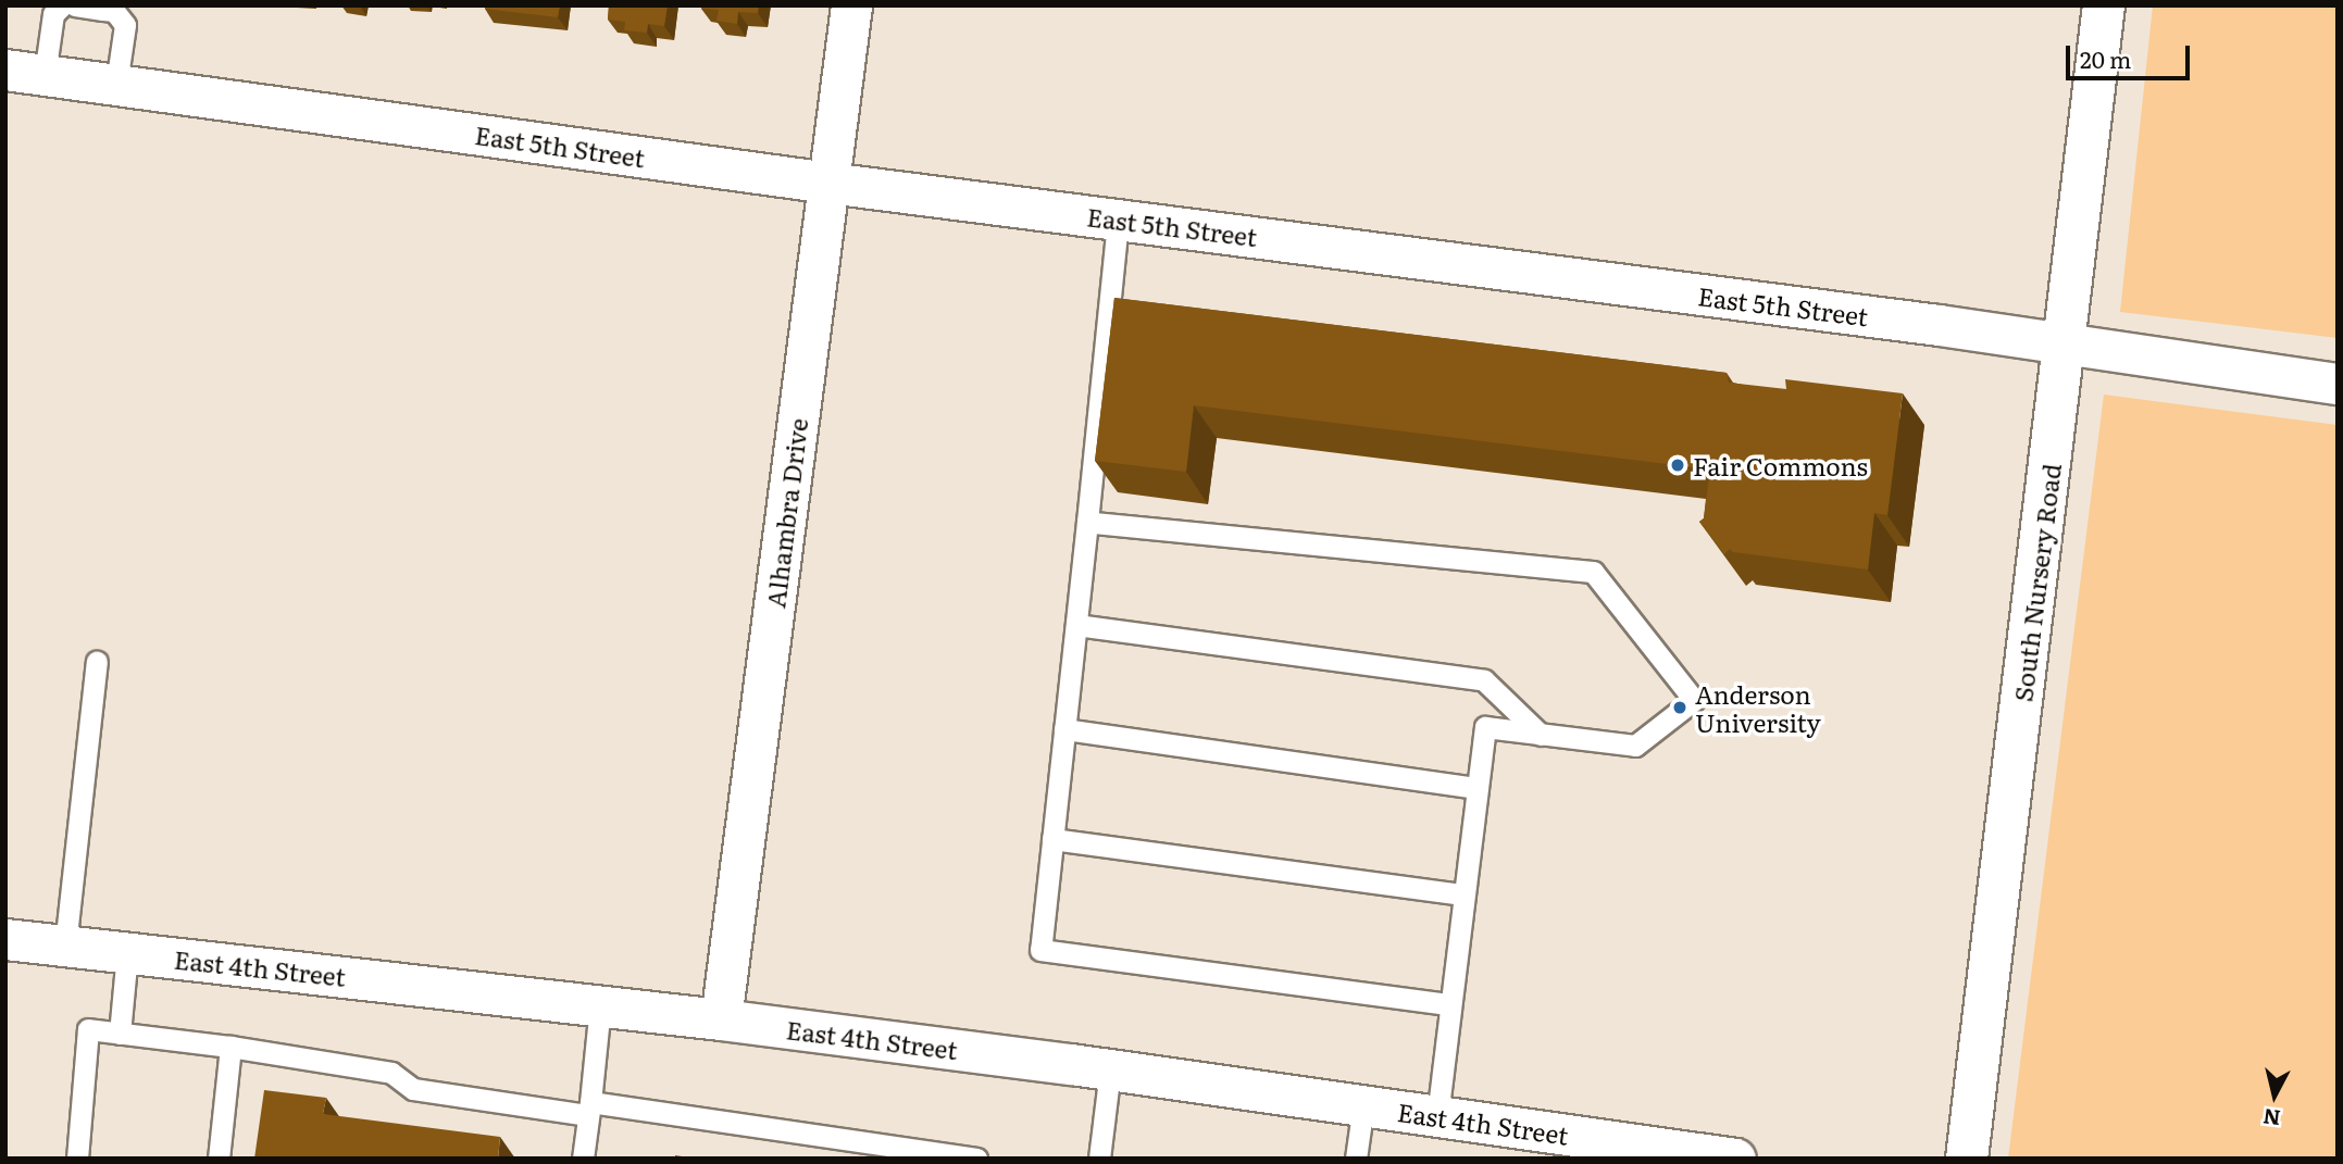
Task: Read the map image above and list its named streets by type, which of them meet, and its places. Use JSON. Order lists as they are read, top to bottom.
{
  "streets": {
    "street": [
      "East 5th Street",
      "Alhambra Drive",
      "South Nursery Road",
      "East 4th Street"
    ]
  },
  "crossings": [
    ["East 5th Street", "Alhambra Drive"],
    ["East 5th Street", "South Nursery Road"],
    ["Alhambra Drive", "East 4th Street"]
  ],
  "places": ["Fair Commons", "Anderson University"],
  "scale_bar": "20 m",
  "north": "bottom"
}
